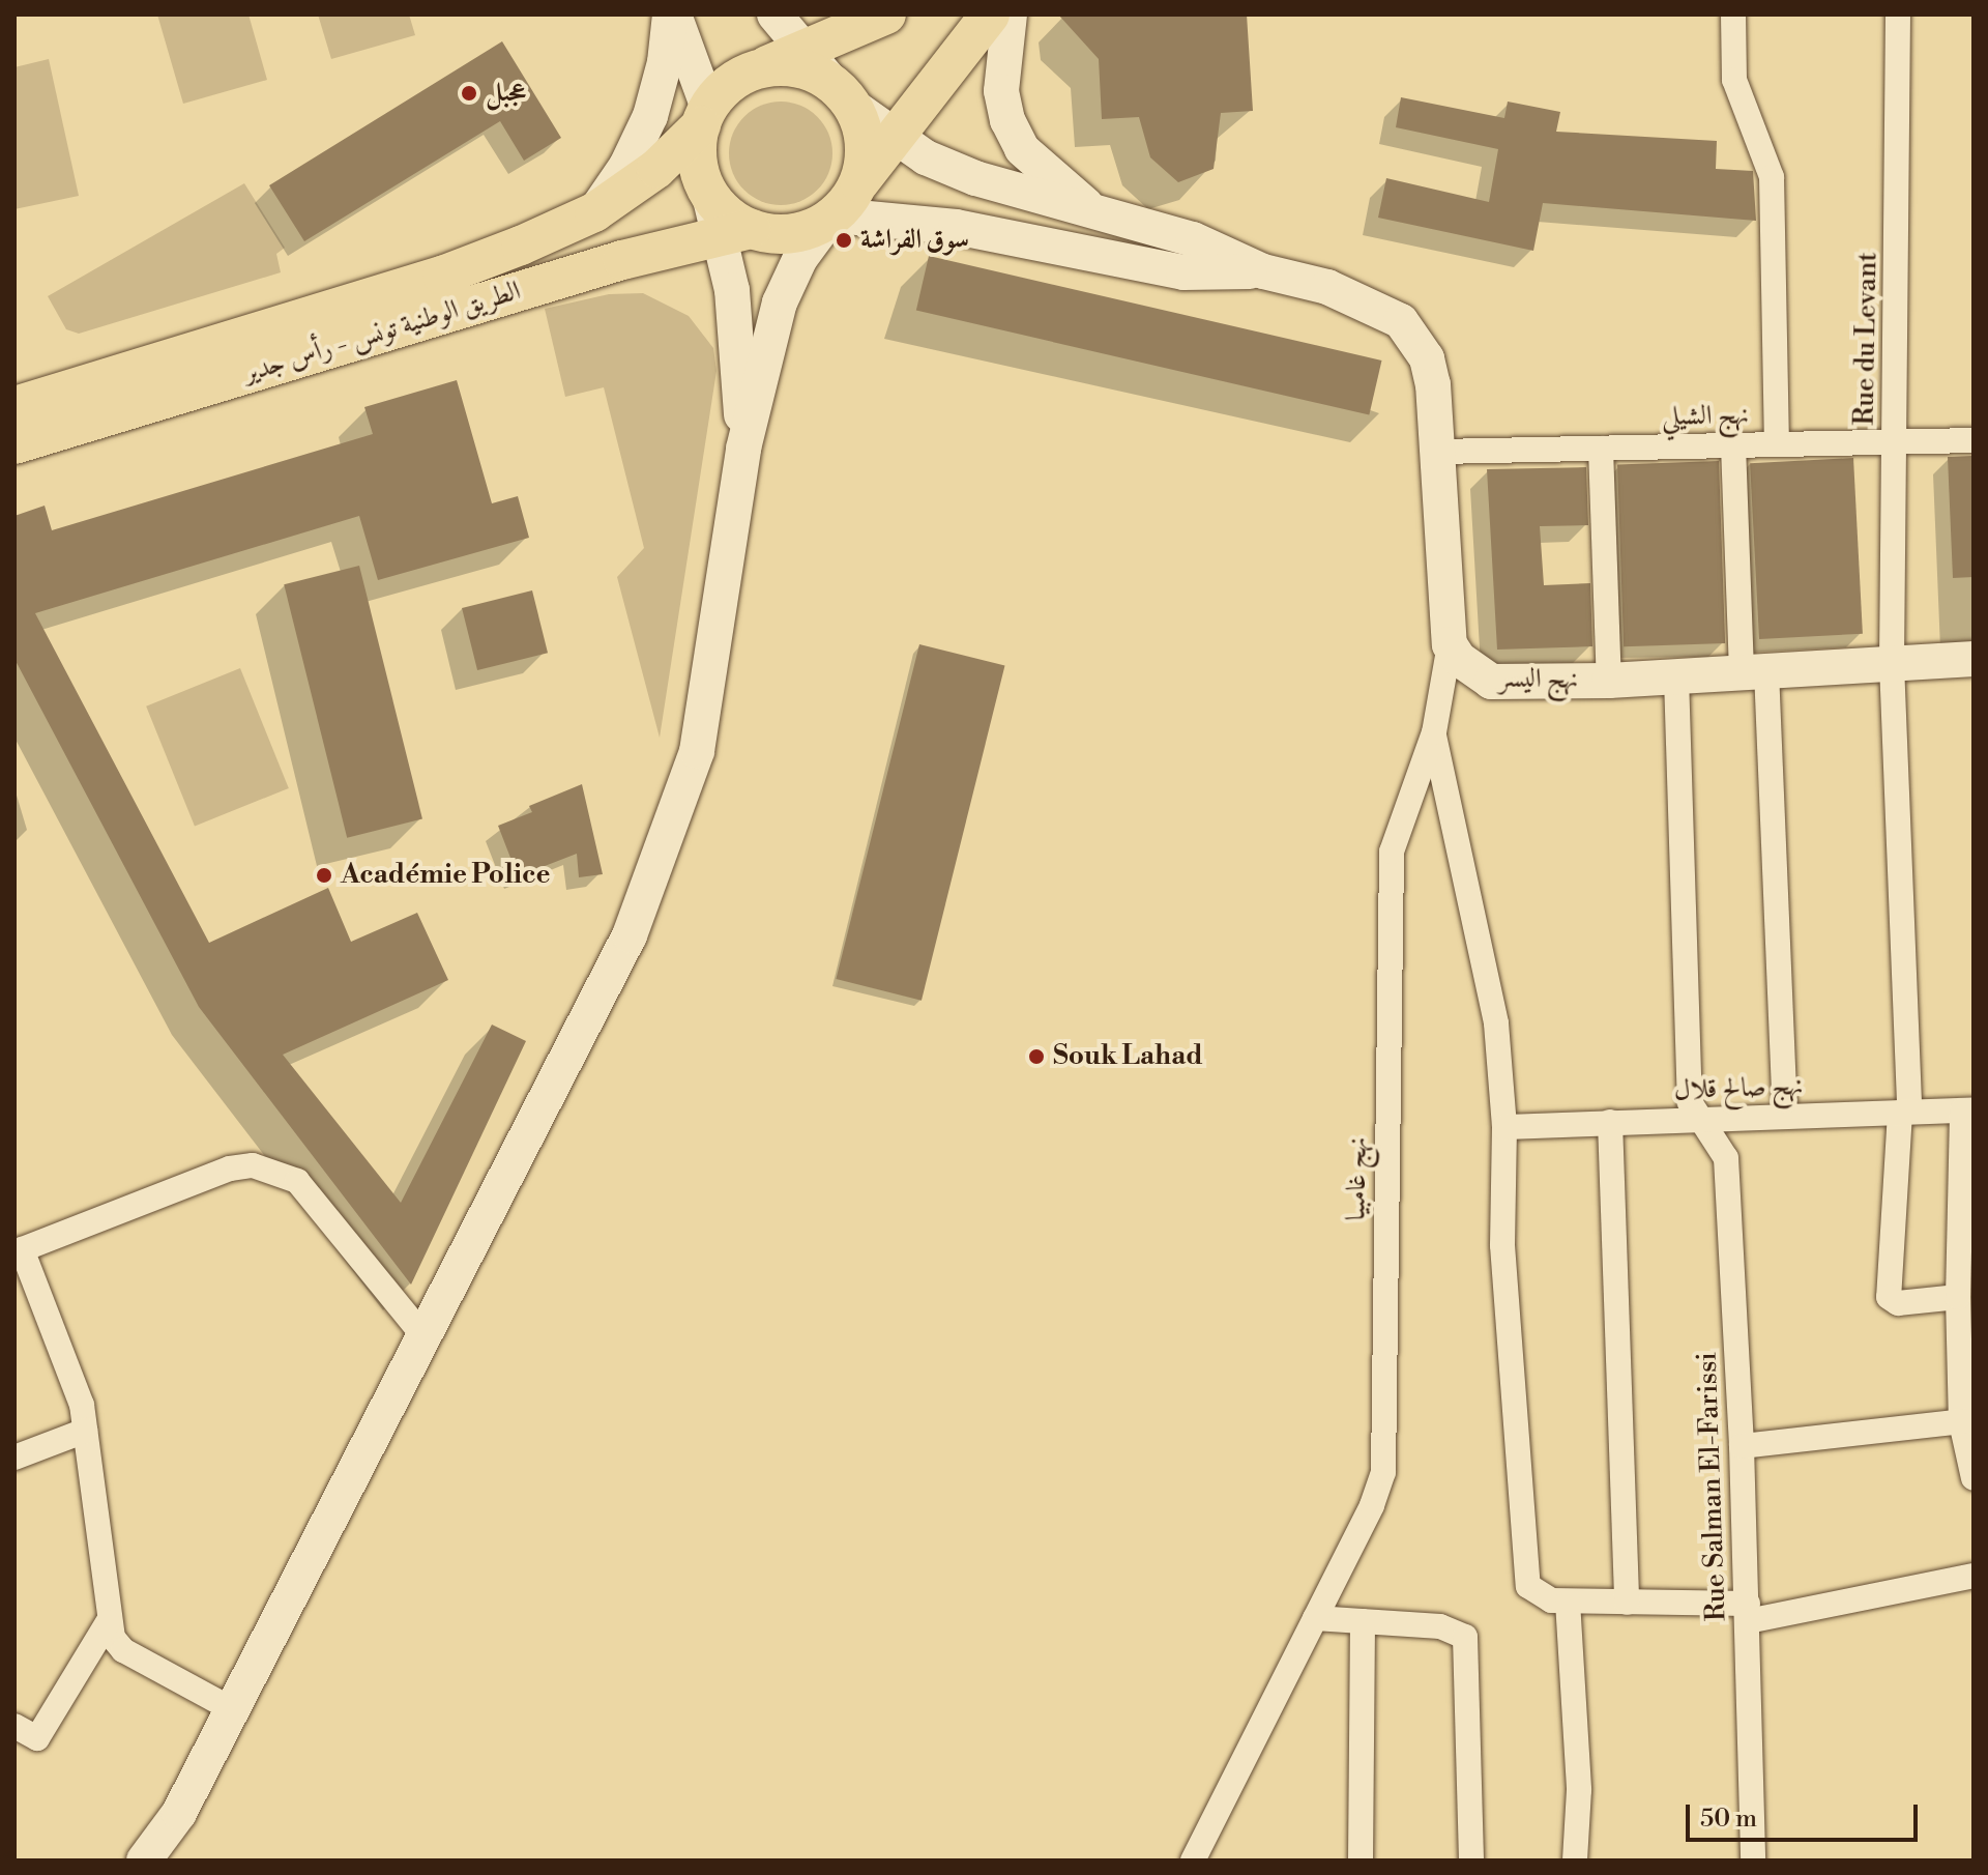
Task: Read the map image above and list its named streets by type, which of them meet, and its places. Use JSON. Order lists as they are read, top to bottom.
{
  "streets": {
    "main road": ["الطريق الوطنية تونس - رأس جدير", "نهج اليسر"],
    "street": [
      "Rue du Levant",
      "نهج الشيلي",
      "نهج صالح قلال",
      "نهج غامبيا",
      "Rue Salman El-Farissi"
    ]
  },
  "crossings": [
    ["Rue du Levant", "نهج الشيلي"],
    ["Rue du Levant", "نهج اليسر"],
    ["Rue du Levant", "نهج صالح قلال"],
    ["نهج اليسر", "Rue Salman El-Farissi"],
    ["نهج صالح قلال", "Rue Salman El-Farissi"]
  ],
  "places": [
    "عجبل",
    "سوق الفراشة",
    "Académie Police",
    "Souk Lahad"
  ],
  "scale_bar": "50 m"
}
